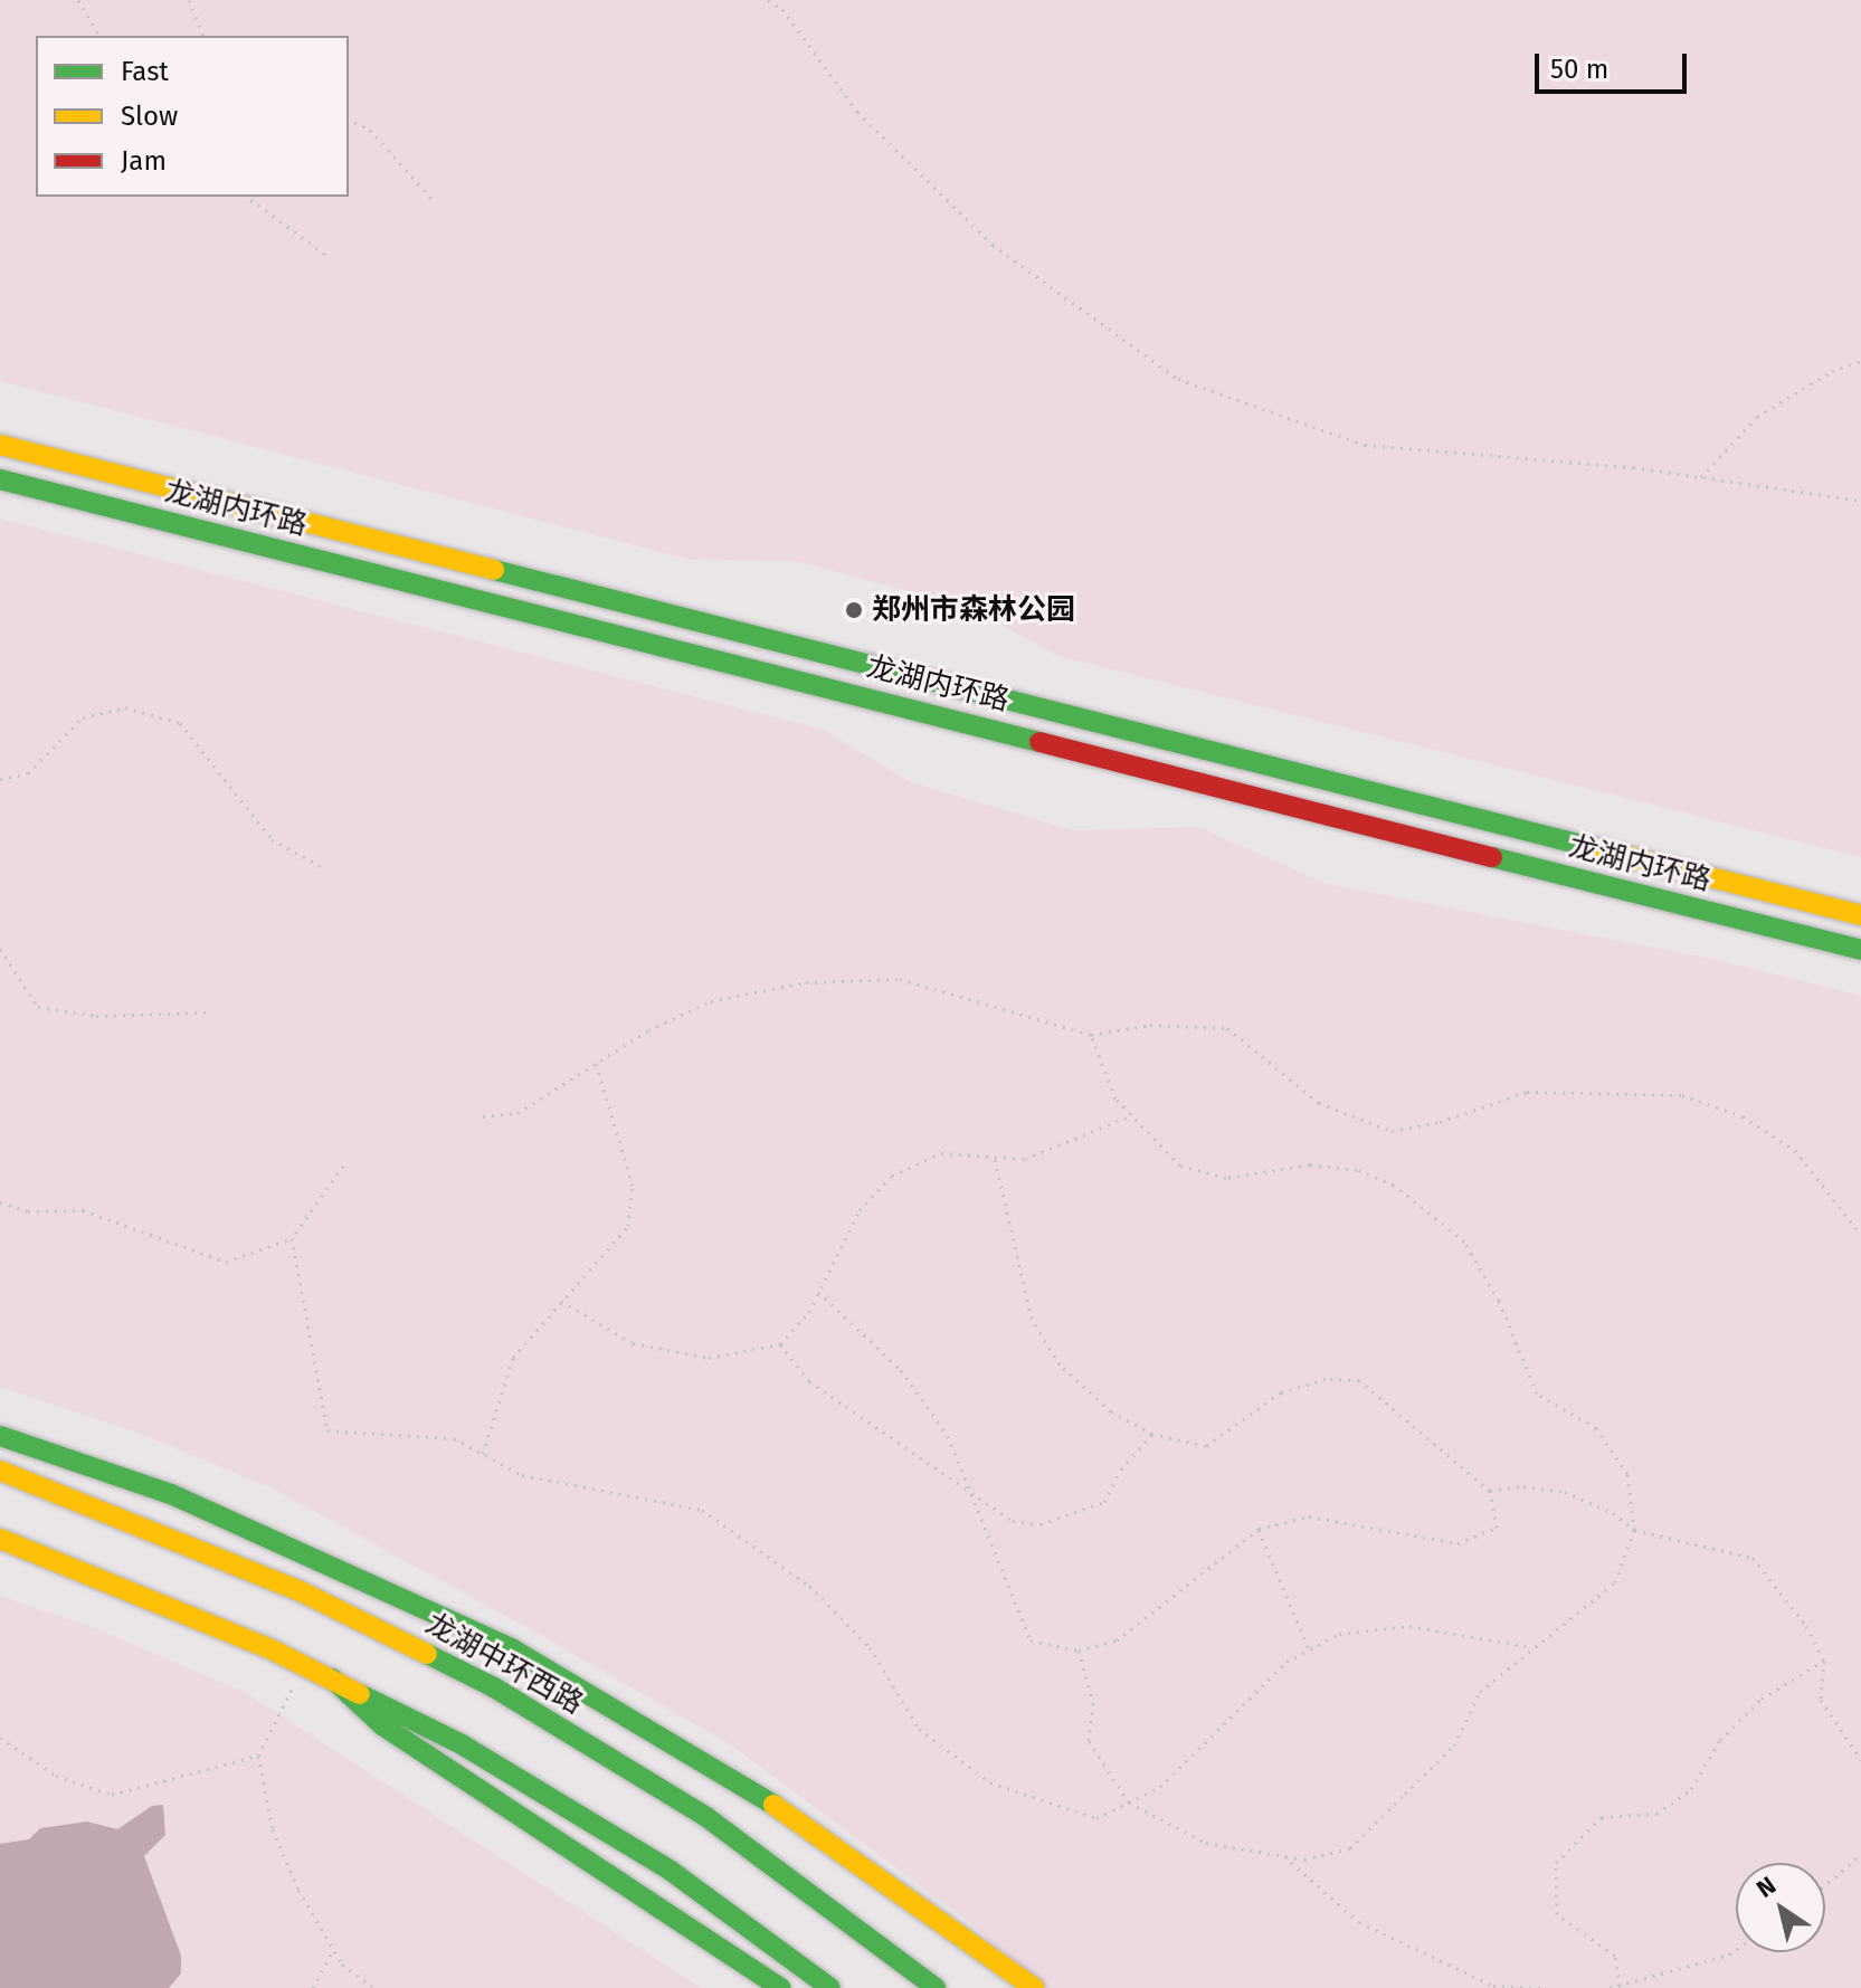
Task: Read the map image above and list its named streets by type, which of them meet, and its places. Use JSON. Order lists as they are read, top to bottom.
{
  "streets": {
    "main road": ["龙湖内环路", "龙湖中环西路"]
  },
  "places": ["郑州市森林公园"],
  "legend": ["Fast", "Slow", "Jam"],
  "scale_bar": "50 m",
  "north": "top left"
}
